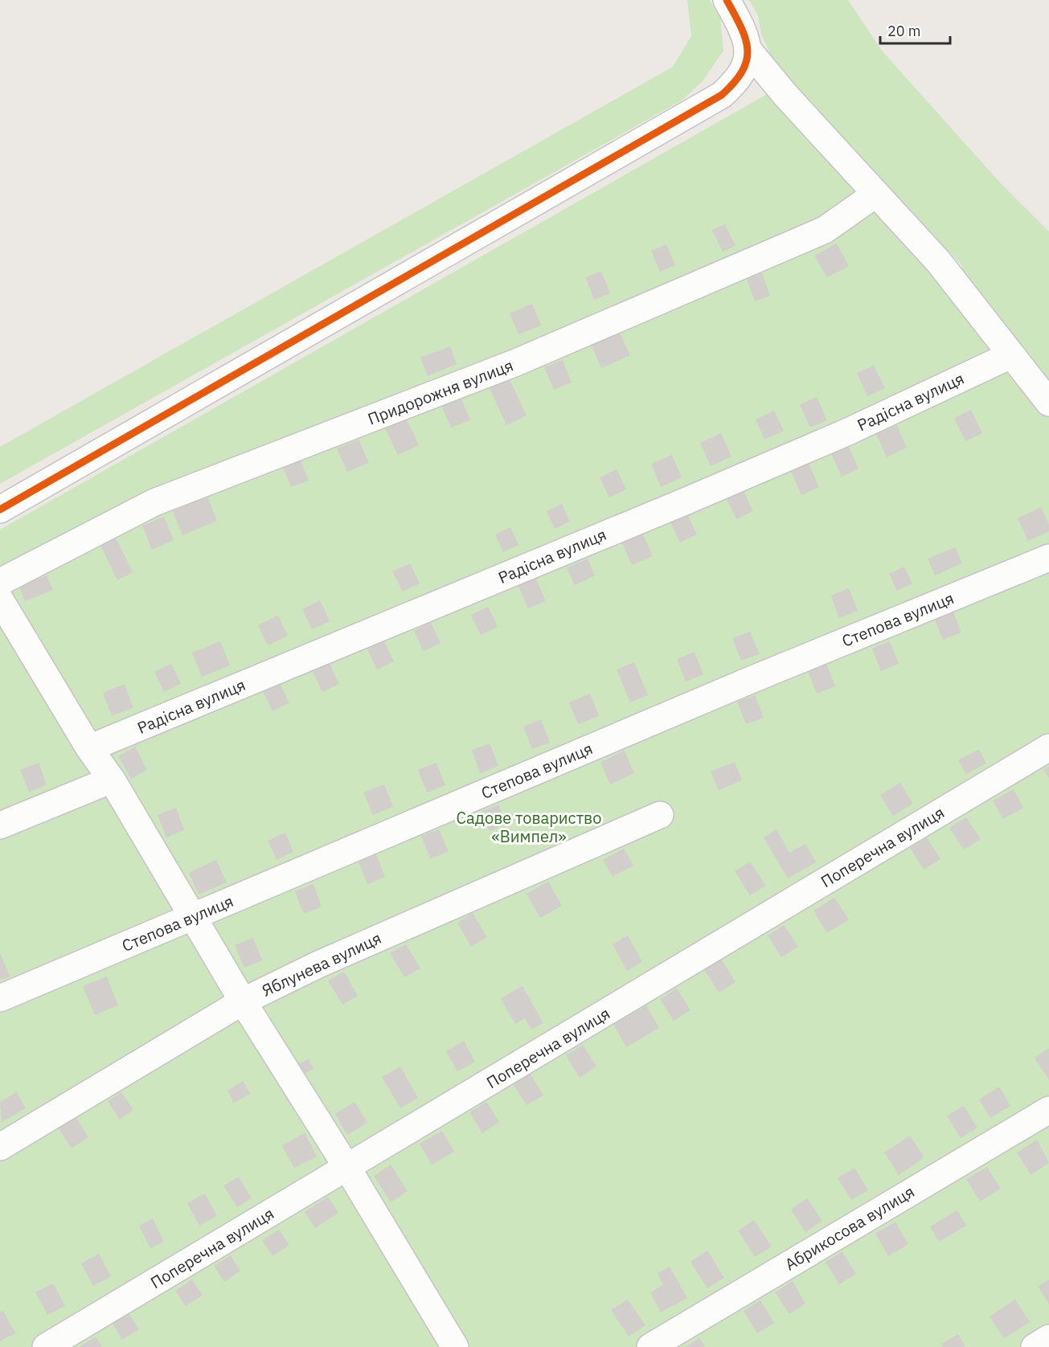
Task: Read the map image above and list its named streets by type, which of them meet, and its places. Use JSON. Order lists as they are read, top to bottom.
{
  "streets": {
    "street": [
      "Придорожня вулиця",
      "Радісна вулиця",
      "Степова вулиця",
      "Поперечна вулиця",
      "Яблунева вулиця",
      "Абрикосова вулиця"
    ]
  },
  "parks": ["Садове товариство «Вимпел»"],
  "scale_bar": "20 m"
}
